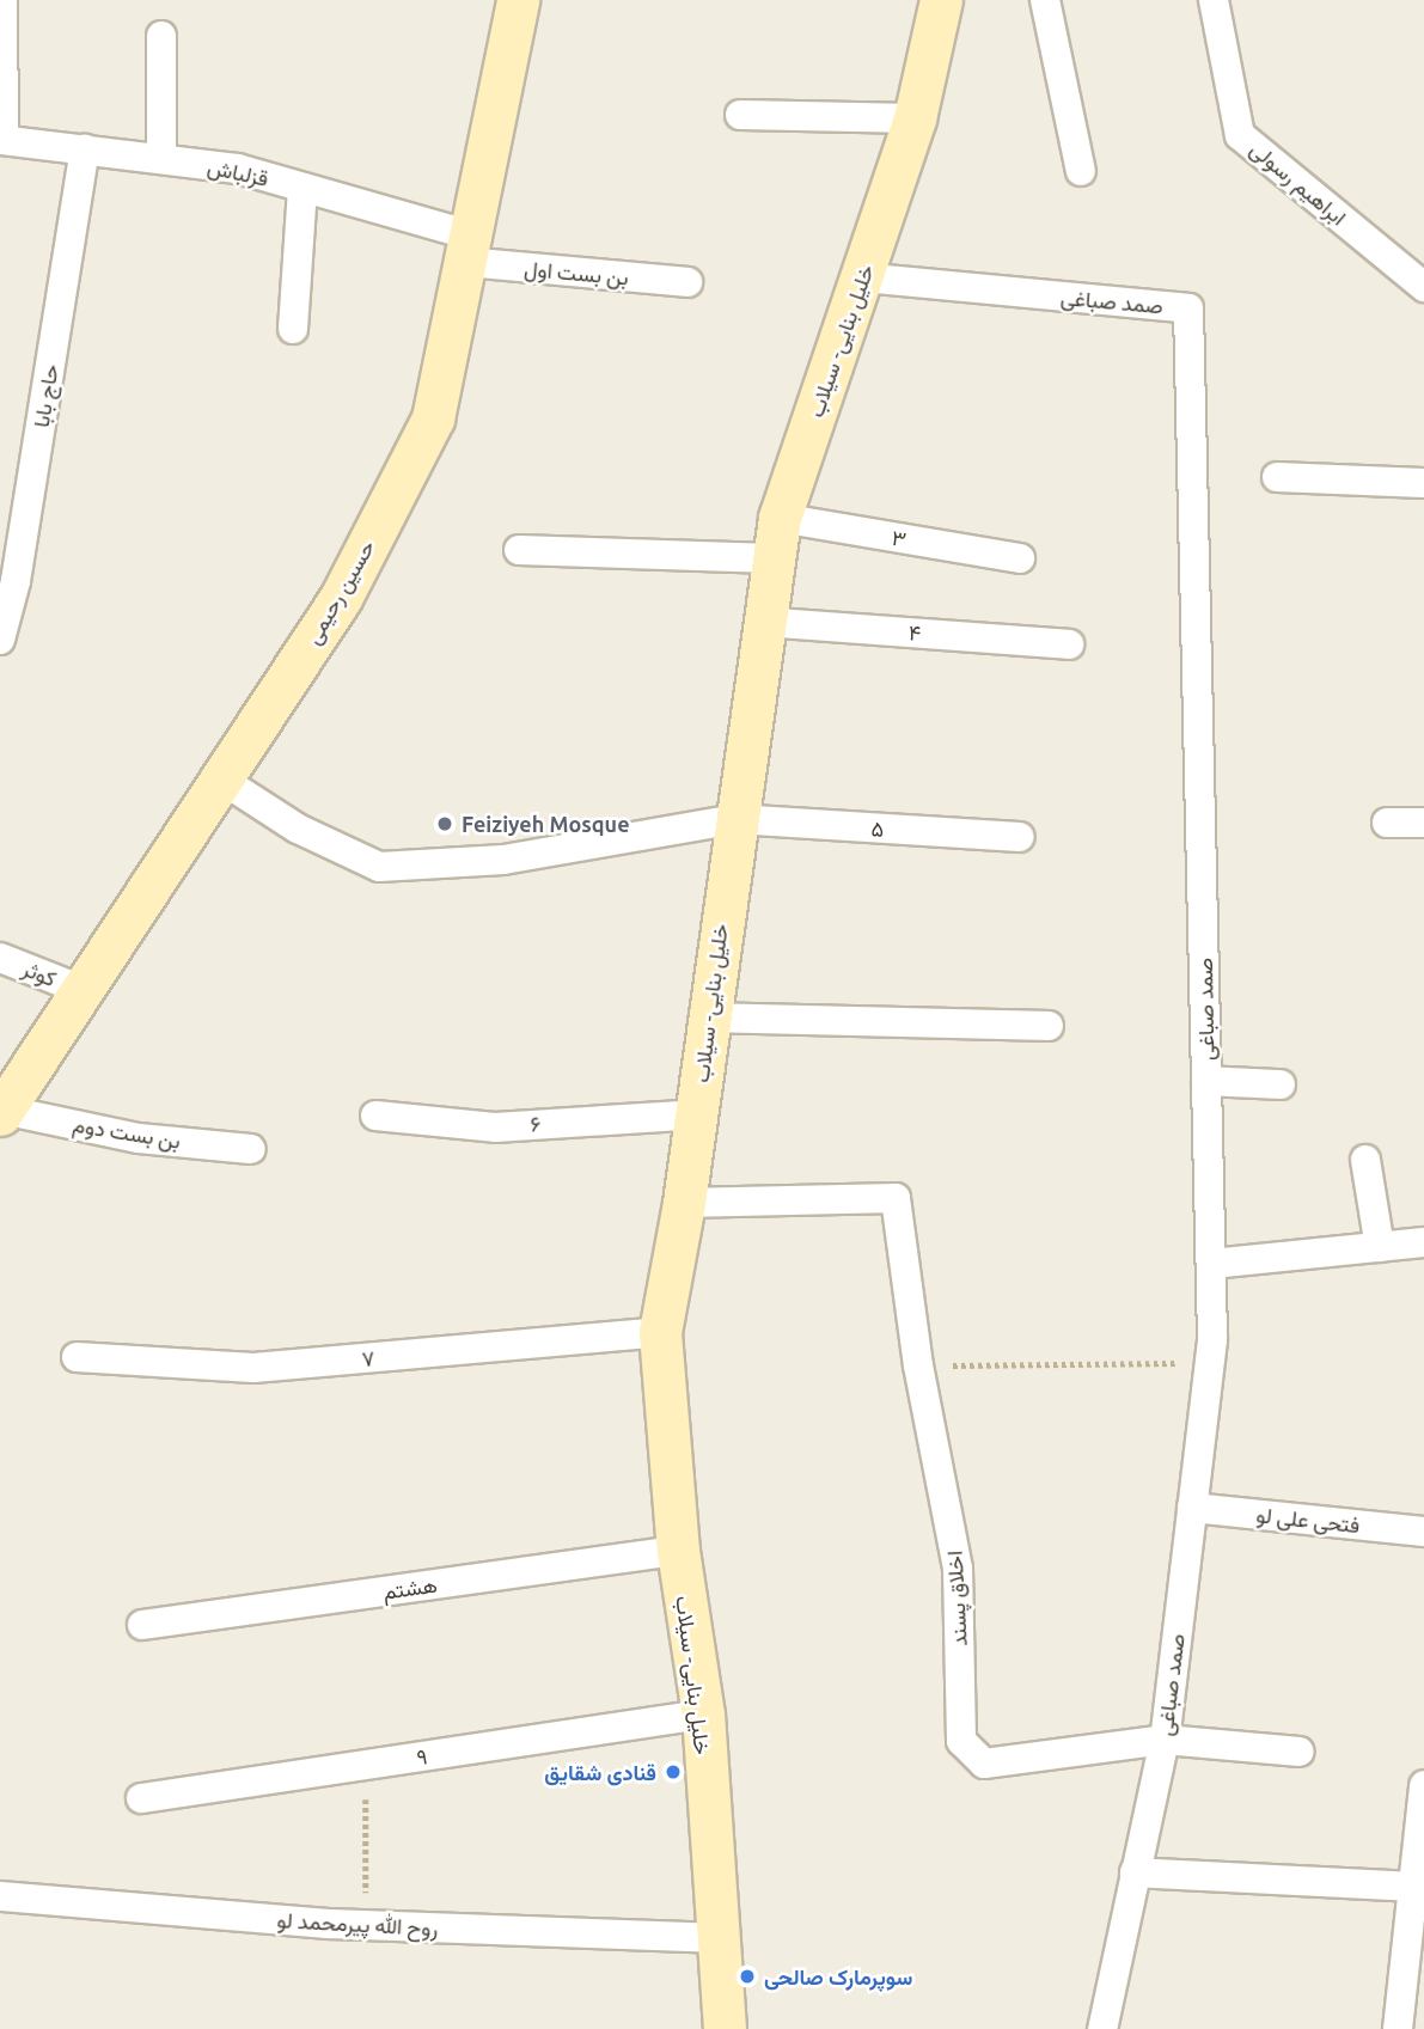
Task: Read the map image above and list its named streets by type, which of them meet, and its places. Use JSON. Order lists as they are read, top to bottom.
{
  "streets": {
    "street": [
      "قزلباش",
      "ابراهیم رسولی",
      "بن بست اول",
      "صمد صباغی",
      "خلیل بنایی- سیلاب",
      "حاج بابا",
      "۳",
      "حسین رحیمی",
      "۴",
      "۵",
      "کوثر",
      "۶",
      "بن بست دوم",
      "۷",
      "فتحی علی لو",
      "هشتم",
      "اخلاق پسند",
      "۹",
      "روح الله پیرمحمد لو"
    ]
  },
  "crossings": [
    ["قزلباش", "بن بست اول"],
    ["قزلباش", "حاج بابا"],
    ["قزلباش", "حسین رحیمی"],
    ["بن بست اول", "حسین رحیمی"],
    ["صمد صباغی", "خلیل بنایی- سیلاب"],
    ["صمد صباغی", "فتحی علی لو"],
    ["صمد صباغی", "اخلاق پسند"],
    ["خلیل بنایی- سیلاب", "۳"],
    ["خلیل بنایی- سیلاب", "۴"],
    ["خلیل بنایی- سیلاب", "۵"],
    ["خلیل بنایی- سیلاب", "۶"],
    ["خلیل بنایی- سیلاب", "۷"],
    ["خلیل بنایی- سیلاب", "هشتم"],
    ["خلیل بنایی- سیلاب", "اخلاق پسند"],
    ["خلیل بنایی- سیلاب", "۹"],
    ["خلیل بنایی- سیلاب", "روح الله پیرمحمد لو"],
    ["حسین رحیمی", "۵"],
    ["حسین رحیمی", "کوثر"],
    ["حسین رحیمی", "بن بست دوم"]
  ],
  "places": ["Feiziyeh Mosque", "قنادی شقایق", "سوپرمارک صالحی"]
}
